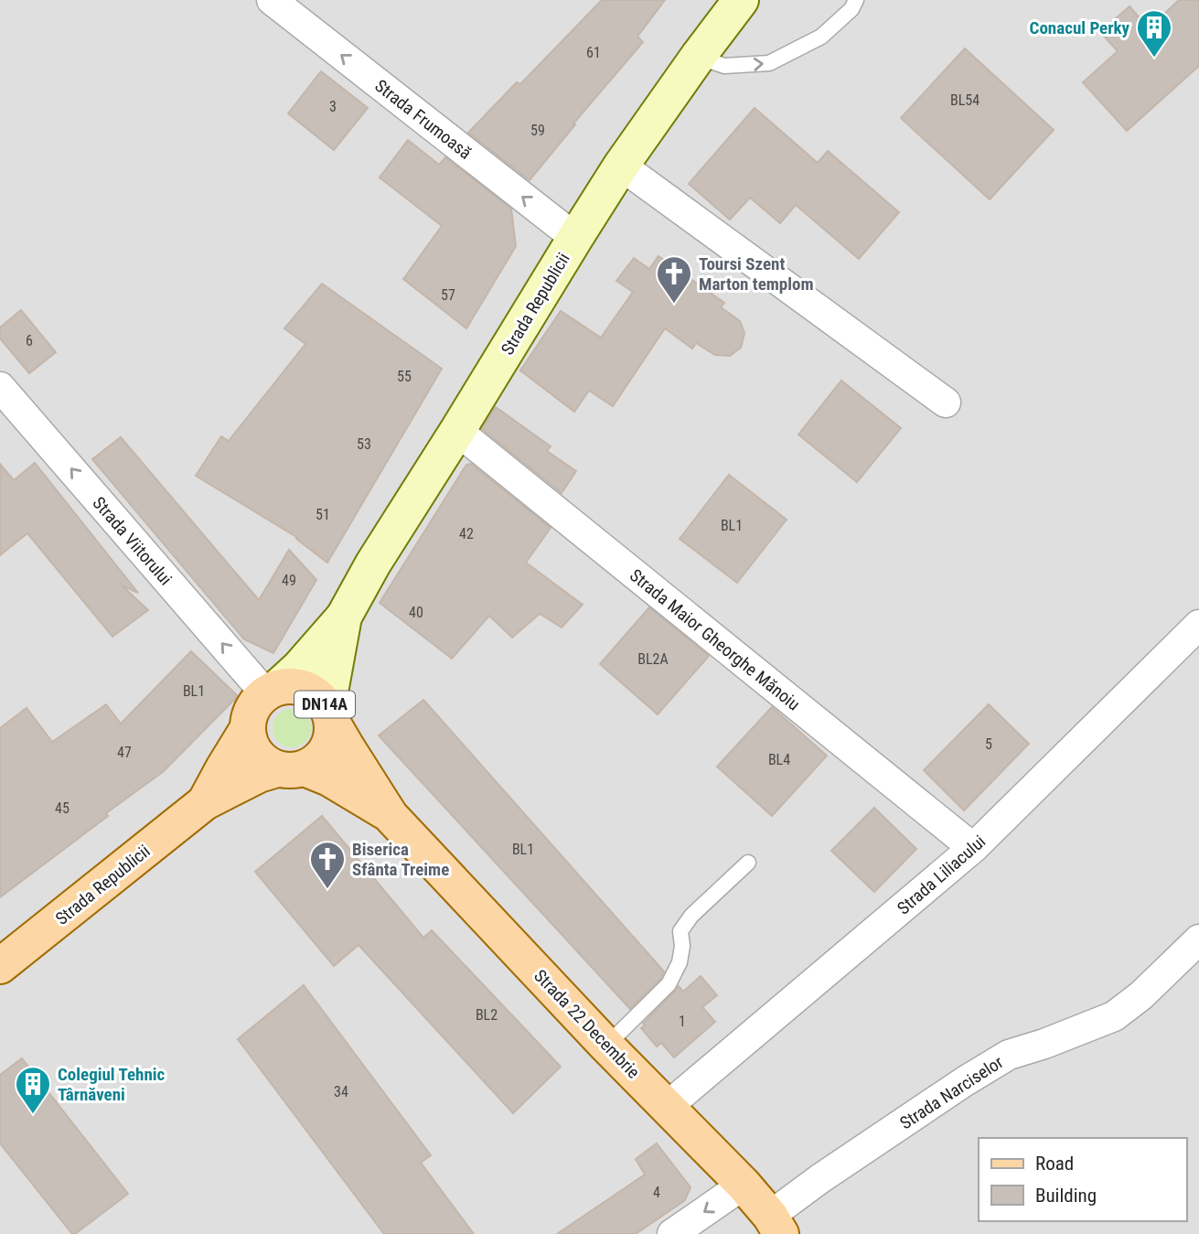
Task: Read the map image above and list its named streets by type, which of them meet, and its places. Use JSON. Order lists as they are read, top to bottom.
{
  "streets": {
    "main road": ["Strada Republicii", "DN14A", "Strada 22 Decembrie"],
    "street": [
      "Strada Frumoasă",
      "Strada Viitorului",
      "Strada Maior Gheorghe Mănoiu",
      "Strada Liliacului",
      "Strada Narciselor"
    ]
  },
  "crossings": [
    ["Strada Frumoasă", "Strada Republicii"],
    ["Strada Republicii", "Strada Viitorului"],
    ["Strada Republicii", "Strada Maior Gheorghe Mănoiu"],
    ["Strada Republicii", "DN14A"],
    ["Strada Republicii", "Strada 22 Decembrie"],
    ["Strada Viitorului", "DN14A"],
    ["Strada Viitorului", "Strada 22 Decembrie"],
    ["Strada Maior Gheorghe Mănoiu", "Strada Liliacului"],
    ["DN14A", "Strada 22 Decembrie"],
    ["Strada Liliacului", "Strada 22 Decembrie"],
    ["Strada 22 Decembrie", "Strada Narciselor"]
  ],
  "one_way": ["Strada Frumoasă", "Strada Viitorului"],
  "places": {
    "building": ["Conacul Perky", "Colegiul Tehnic Târnăveni"],
    "church": ["Toursi Szent Marton templom", "Biserica Sfânta Treime"]
  },
  "house_numbers": [
    "61",
    "BL54",
    "3",
    "59",
    "57",
    "6",
    "55",
    "53",
    "51",
    "BL1",
    "42",
    "49",
    "40",
    "BL2A",
    "BL1",
    "5",
    "47",
    "BL4",
    "45",
    "BL1",
    "BL2",
    "1",
    "34",
    "4"
  ],
  "legend": ["Road", "Building"]
}
